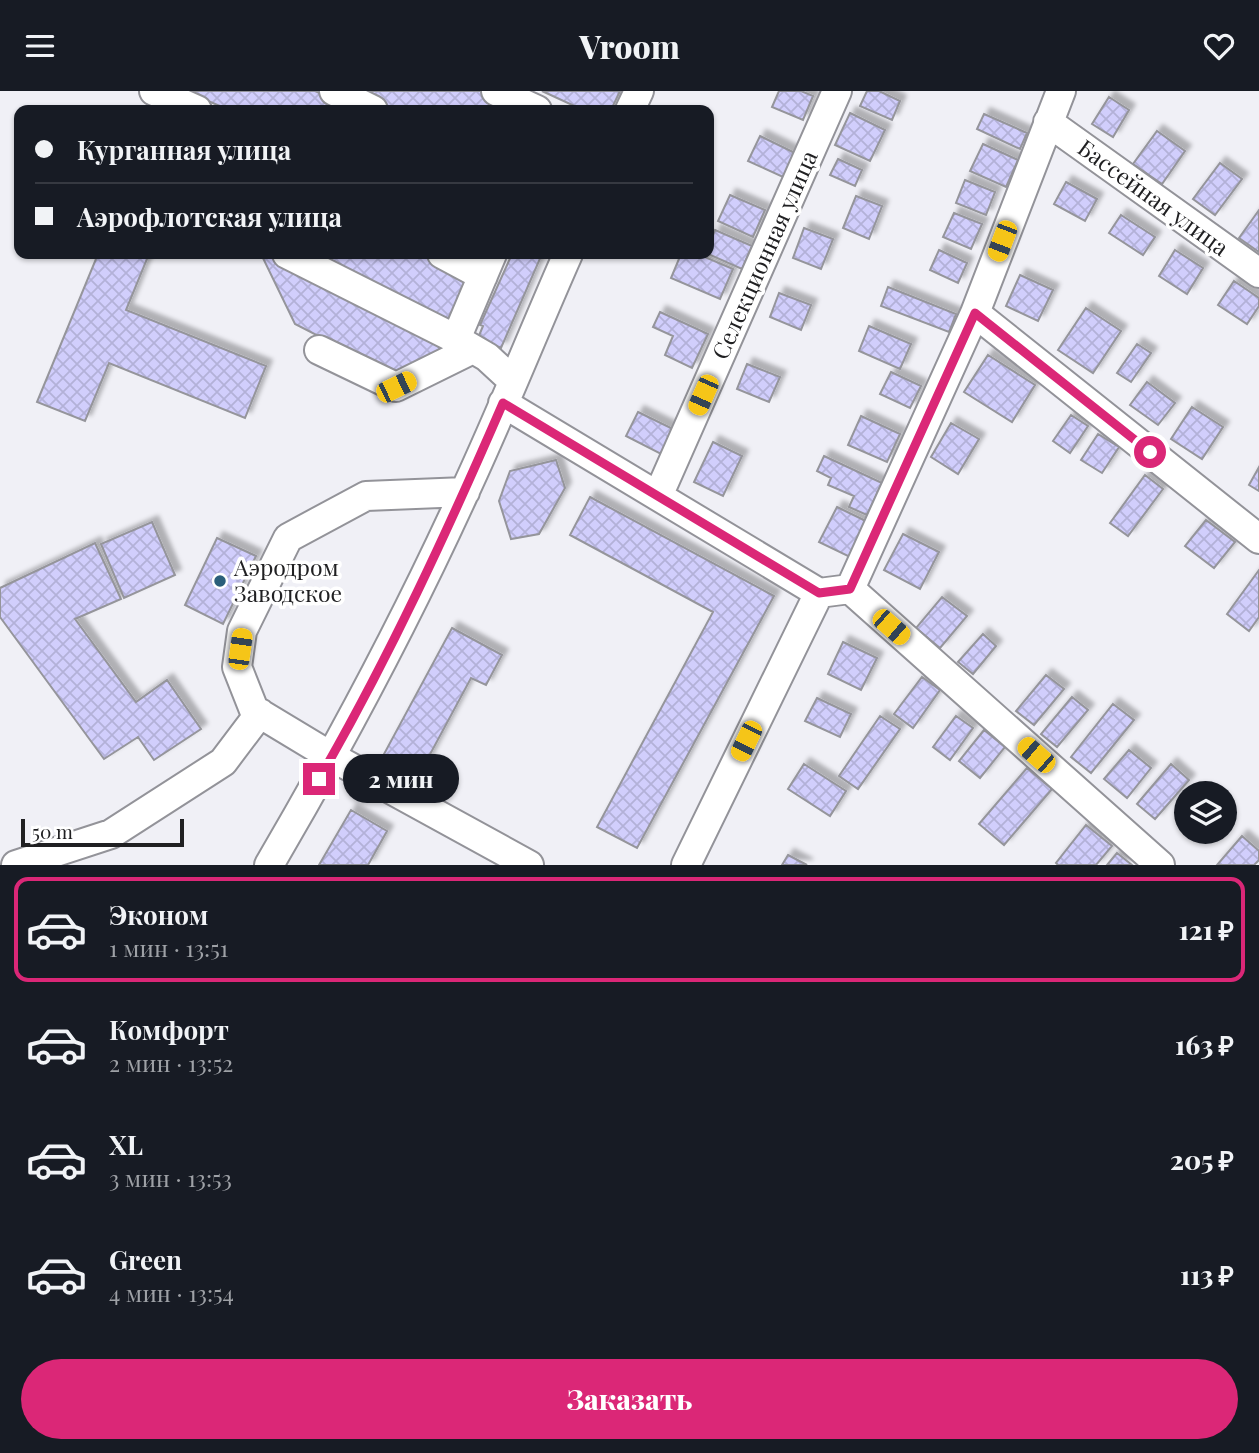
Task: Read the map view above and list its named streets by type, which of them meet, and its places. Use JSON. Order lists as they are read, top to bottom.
{
  "streets": {
    "street": ["Бассейная улица", "Селекционная улица"]
  },
  "places": ["Аэродром Заводское"],
  "scale_bar": "50 m",
  "page": {
    "header": "Vroom",
    "banner": ["Курганная улица", "Аэрофлотская улица"],
    "bubble": "2 мин",
    "scale": "50 m",
    "list": [
      {
        "name": "Эконом",
        "note": "1 мин · 13:51",
        "value": "121 ₽"
      },
      {
        "name": "Комфорт",
        "note": "2 мин · 13:52",
        "value": "163 ₽"
      },
      {
        "name": "XL",
        "note": "3 мин · 13:53",
        "value": "205 ₽"
      },
      {
        "name": "Green",
        "note": "4 мин · 13:54",
        "value": "113 ₽"
      }
    ],
    "buttons": "Заказать"
  }
}
